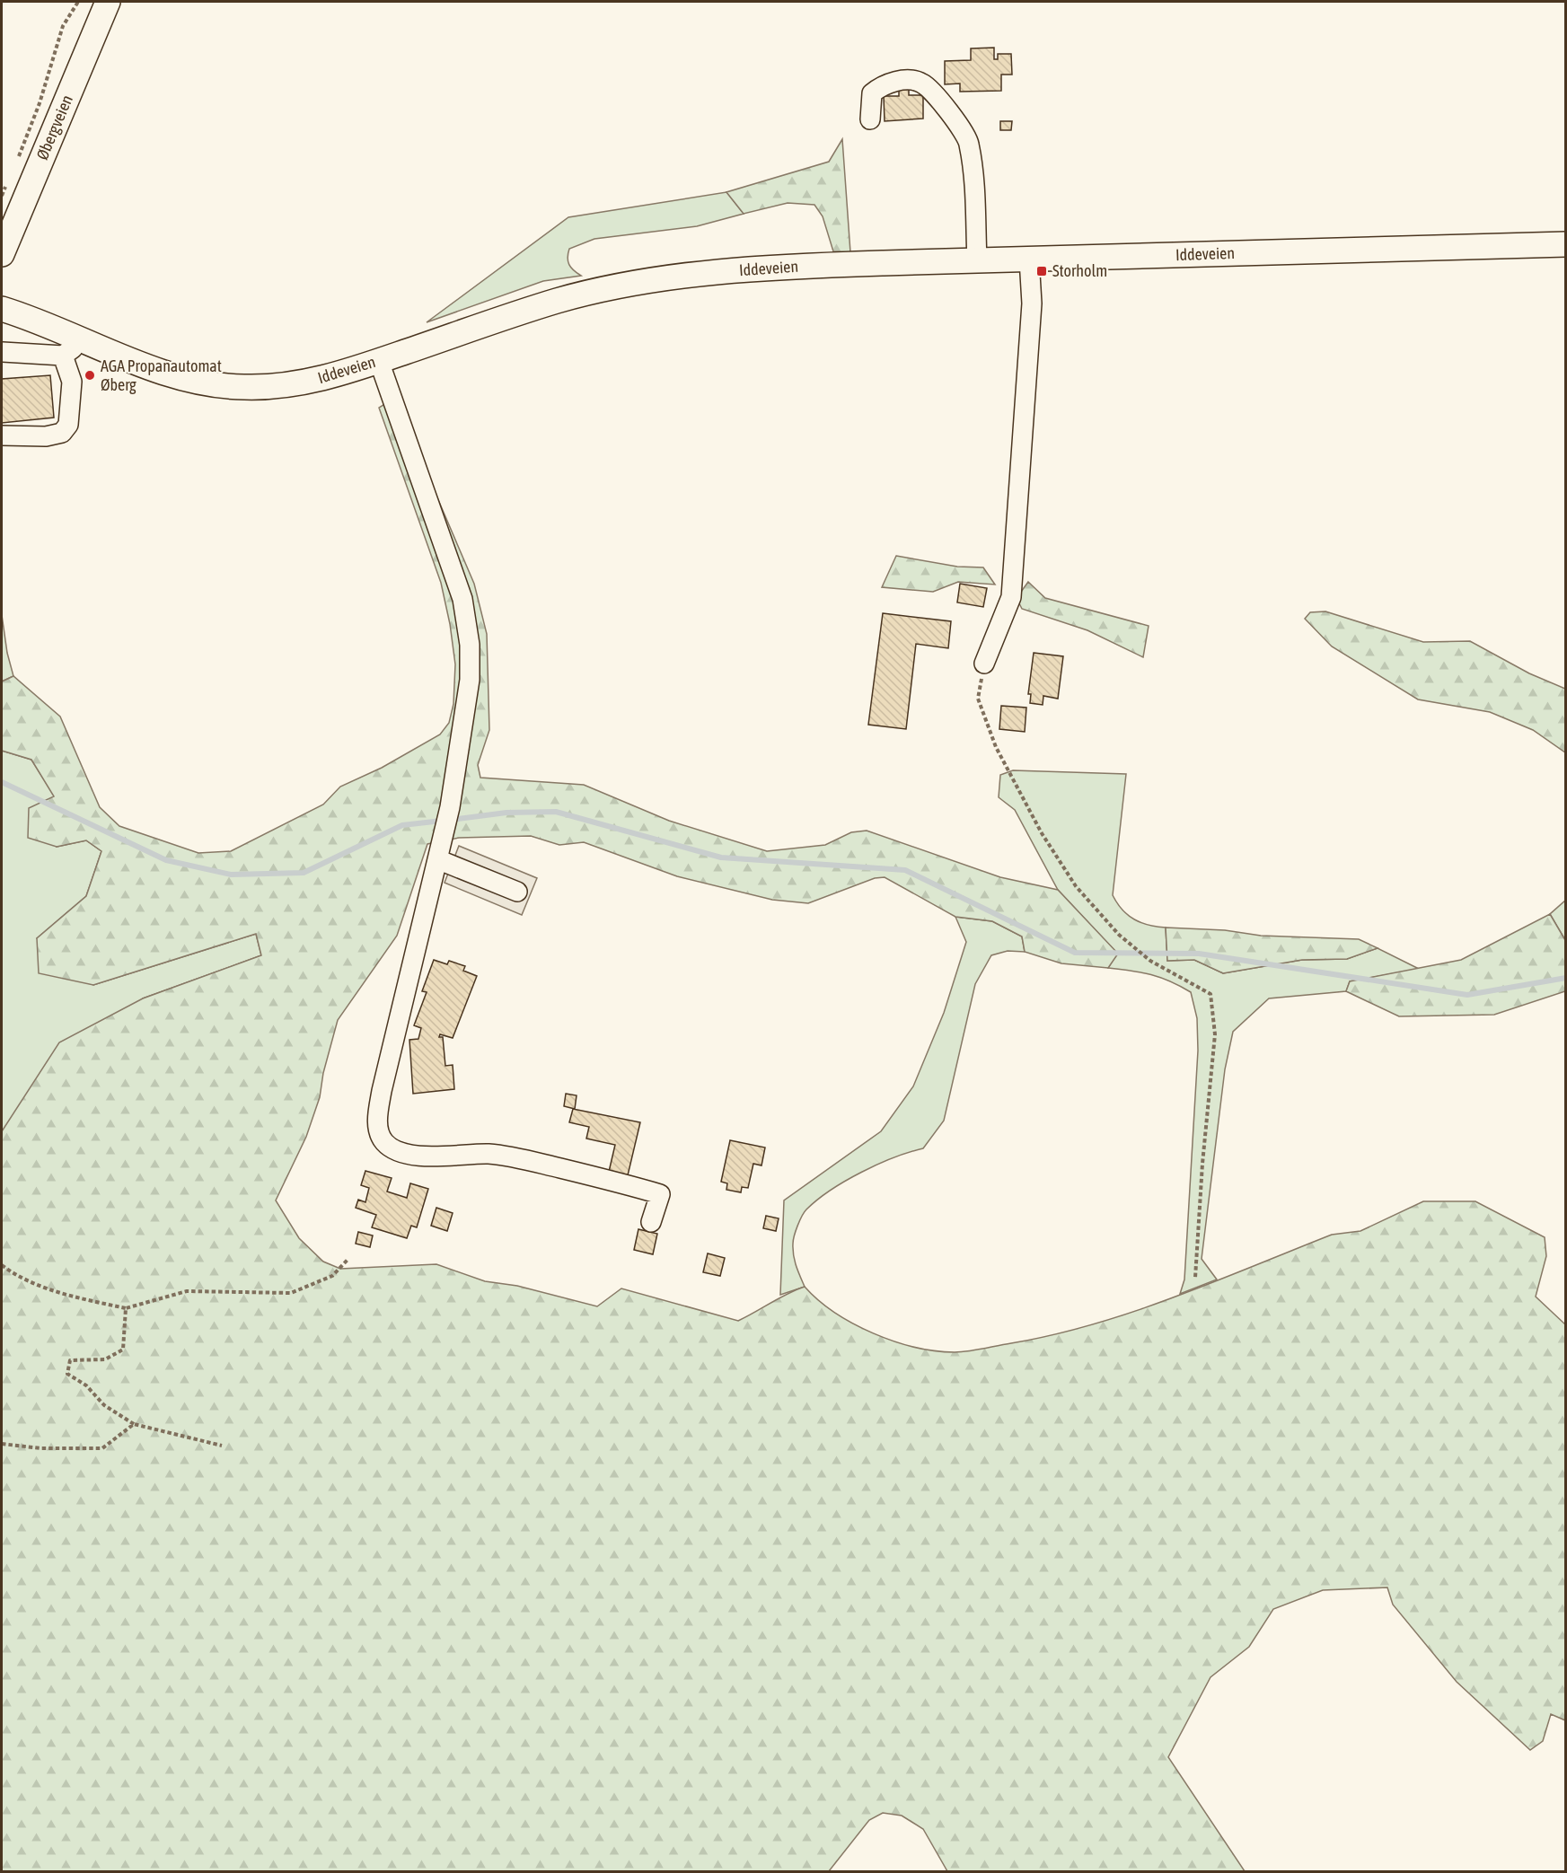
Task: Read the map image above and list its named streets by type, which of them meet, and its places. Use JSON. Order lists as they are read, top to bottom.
{
  "streets": {
    "main road": ["Øbergveien", "Iddeveien"]
  },
  "places": {
    "transit": ["Storholm"],
    "other": ["AGA Propanautomat Øberg"]
  }
}
